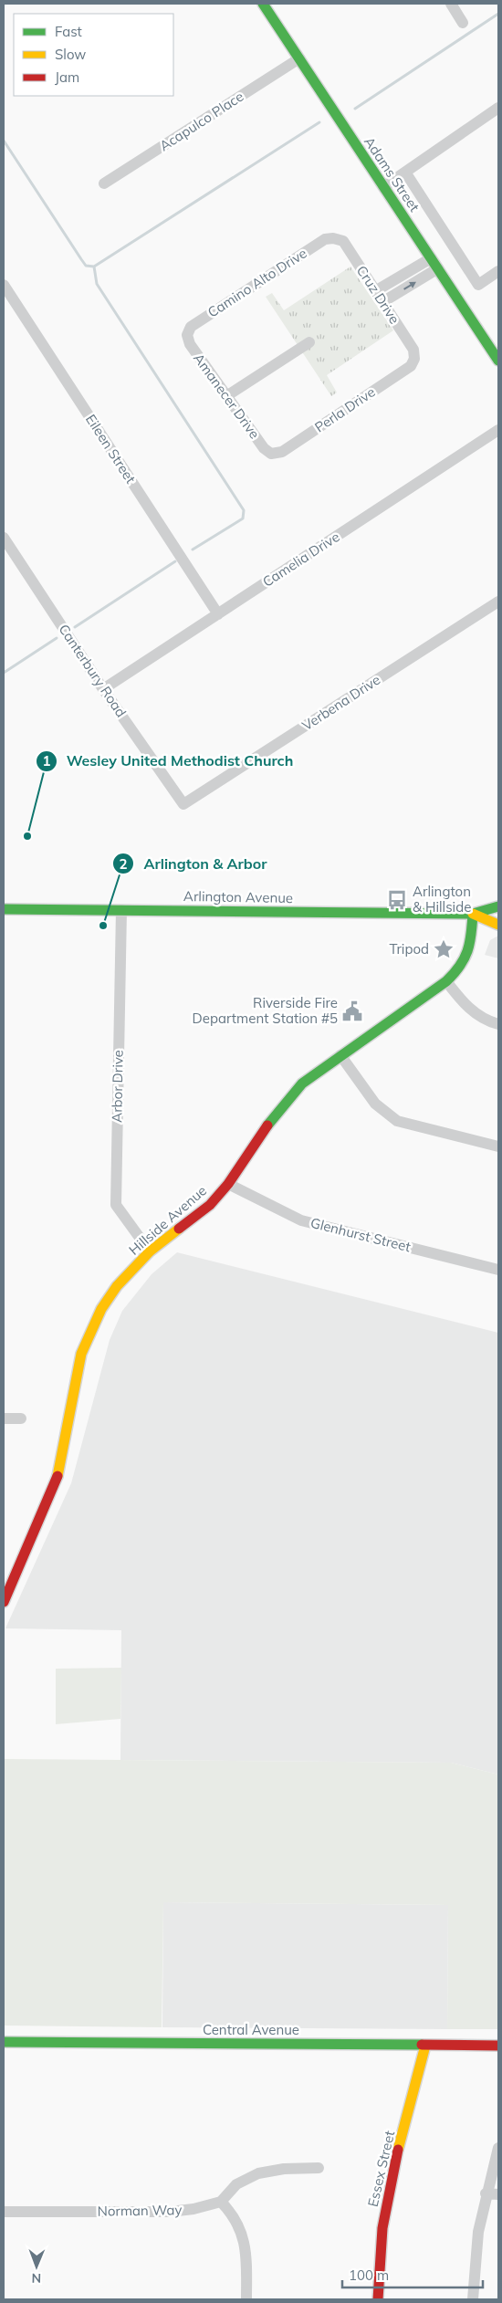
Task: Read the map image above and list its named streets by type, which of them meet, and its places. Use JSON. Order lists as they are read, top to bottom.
{
  "streets": {
    "main road": [
      "Adams Street",
      "Arlington Avenue",
      "Hillside Avenue",
      "Central Avenue",
      "Essex Street"
    ],
    "street": [
      "Acapulco Place",
      "Camino Alto Drive",
      "Cruz Drive",
      "Amanecer Drive",
      "Perla Drive",
      "Eileen Street",
      "Camelia Drive",
      "Canterbury Road",
      "Verbena Drive",
      "Arbor Drive",
      "Glenhurst Street",
      "Norman Way"
    ]
  },
  "crossings": [
    ["Acapulco Place", "Adams Street"],
    ["Camino Alto Drive", "Cruz Drive"],
    ["Camino Alto Drive", "Amanecer Drive"],
    ["Cruz Drive", "Perla Drive"],
    ["Amanecer Drive", "Perla Drive"],
    ["Eileen Street", "Camelia Drive"],
    ["Camelia Drive", "Canterbury Road"],
    ["Canterbury Road", "Verbena Drive"],
    ["Arlington Avenue", "Arbor Drive"],
    ["Arlington Avenue", "Hillside Avenue"],
    ["Arbor Drive", "Hillside Avenue"],
    ["Hillside Avenue", "Glenhurst Street"],
    ["Central Avenue", "Essex Street"]
  ],
  "places": {
    "other": ["Wesley United Methodist Church", "Arlington & Arbor"],
    "bus stop": ["Arlington & Hillside"],
    "place": ["Tripod"],
    "public building": ["Riverside Fire Department Station #5"]
  },
  "legend": ["Fast", "Slow", "Jam"],
  "scale_bar": "100 m",
  "north": "bottom"
}
